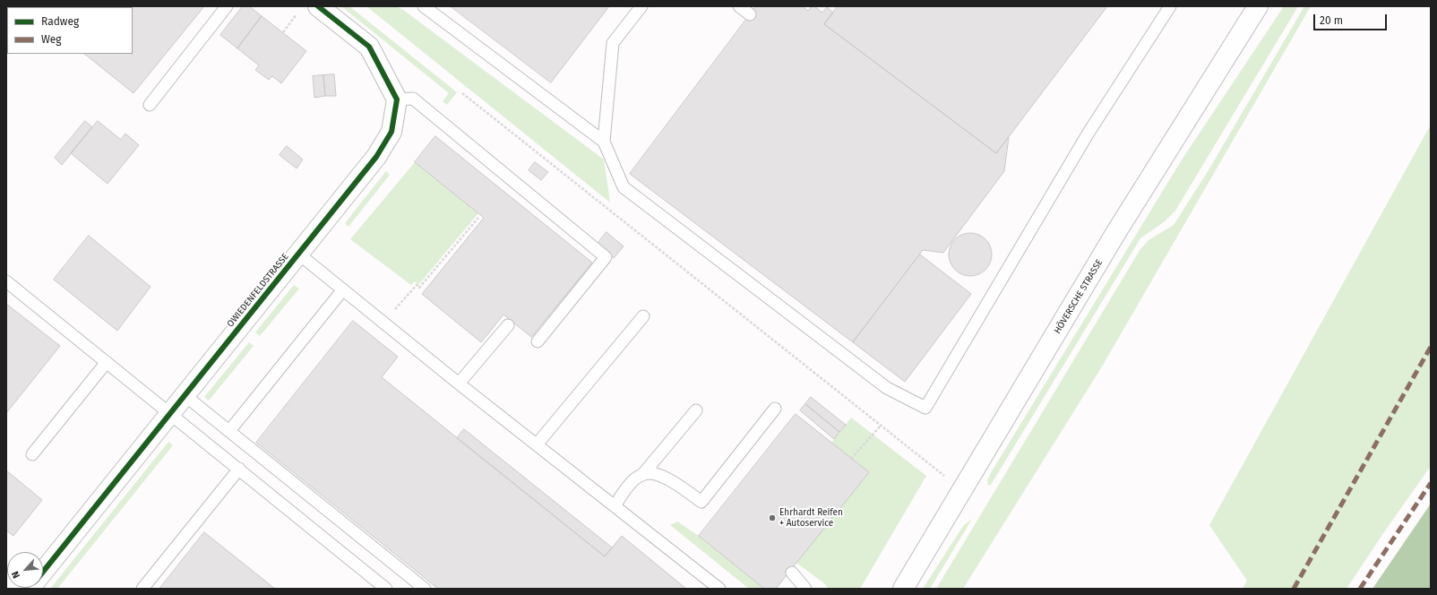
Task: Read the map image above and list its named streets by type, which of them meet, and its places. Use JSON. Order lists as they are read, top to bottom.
{
  "streets": {
    "street": ["OWIEDENFELDSTRASSE", "HÖVERSCHE STRASSE"]
  },
  "places": ["Ehrhardt Reifen + Autoservice"],
  "legend": ["Radweg", "Weg"],
  "scale_bar": "20 m",
  "north": "bottom left"
}
